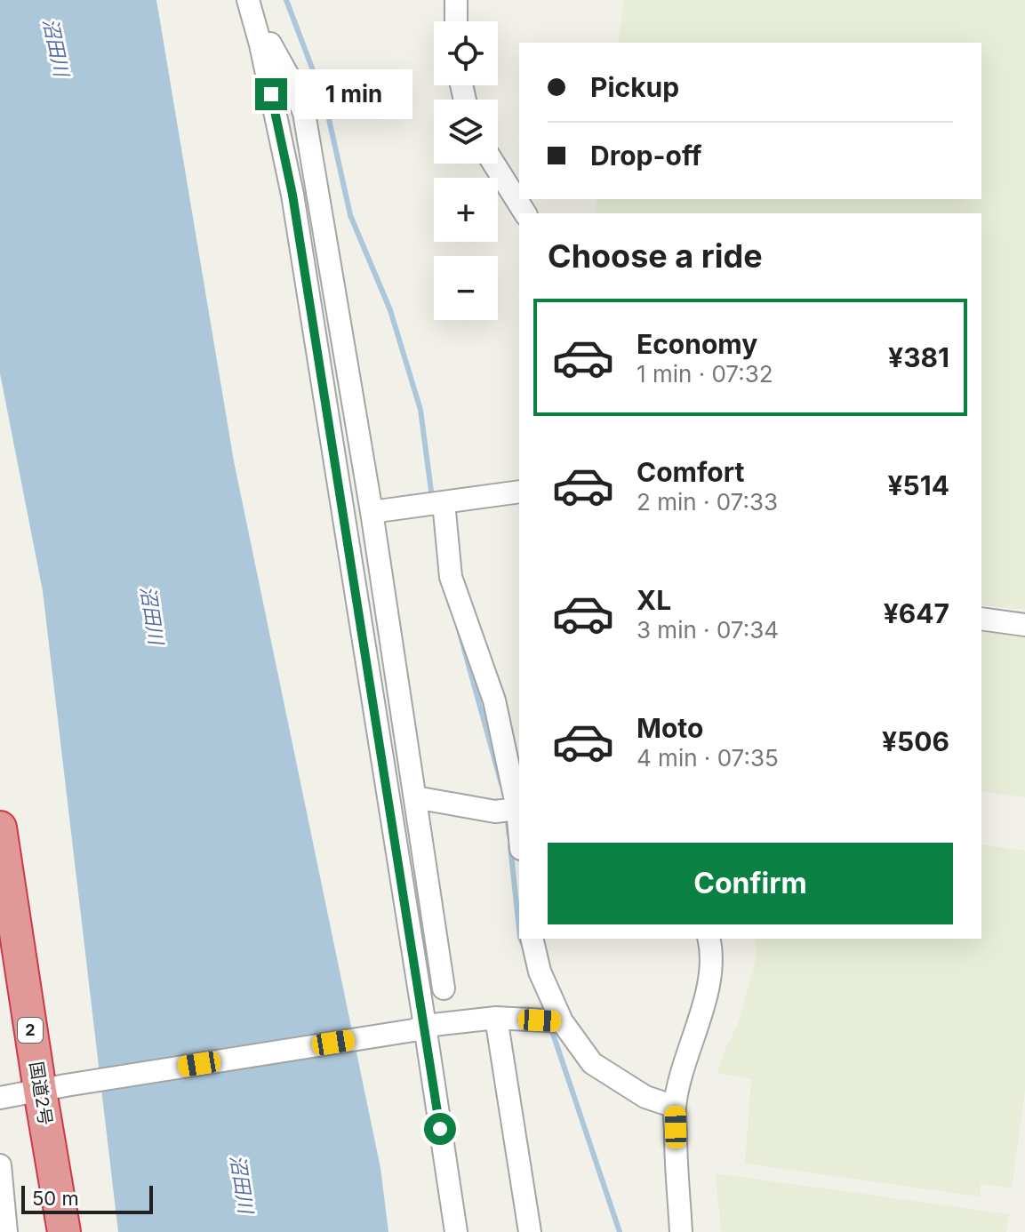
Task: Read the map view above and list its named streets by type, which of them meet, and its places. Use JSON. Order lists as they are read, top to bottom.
{
  "streets": {
    "highway": ["2", "国道2号"]
  },
  "water": ["沼田川"],
  "scale_bar": "50 m",
  "page": {
    "map_buttons": ["+", "−"],
    "banner": ["Pickup", "Drop-off"],
    "bubble": "1 min",
    "heading": "Choose a ride",
    "list": [
      {
        "name": "Economy",
        "note": "1 min · 07:32",
        "value": "¥381"
      },
      {
        "name": "Comfort",
        "note": "2 min · 07:33",
        "value": "¥514"
      },
      {
        "name": "XL",
        "note": "3 min · 07:34",
        "value": "¥647"
      },
      {
        "name": "Moto",
        "note": "4 min · 07:35",
        "value": "¥506"
      }
    ],
    "buttons": "Confirm",
    "scale": "50 m"
  }
}
